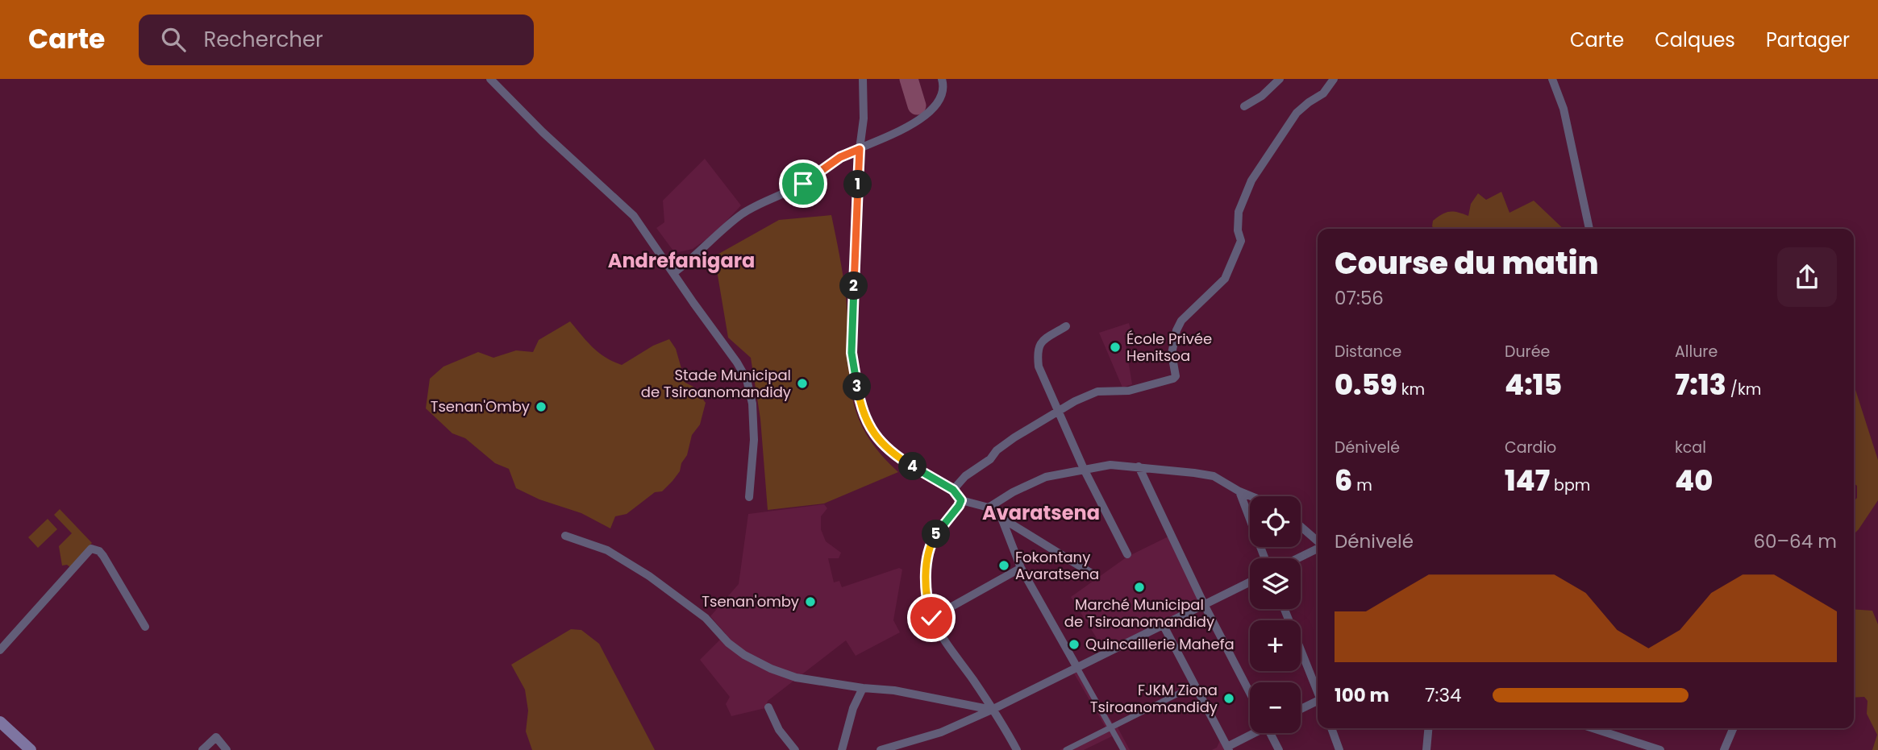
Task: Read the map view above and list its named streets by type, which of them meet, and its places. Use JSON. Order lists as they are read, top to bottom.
{
  "districts": ["Andrefanigara", "Avaratsena"],
  "places": [
    "École Privée Henitsoa",
    "Stade Municipal de Tsiroanomandidy",
    "Tsenan'Omby",
    "Fokontany Avaratsena",
    "Marché Municipal de Tsiroanomandidy",
    "Tsenan'omby",
    "Quincaillerie Mahefa",
    "FJKM Ziona Tsiroanomandidy"
  ],
  "page": {
    "header": "Carte",
    "search": "Rechercher",
    "nav": ["Carte", "Calques", "Partager"],
    "pins": [
      "1",
      "2",
      "3",
      "4",
      "5"
    ],
    "heading": ["Course du matin", "07:56"],
    "stats": [
      ["Distance", "0.59 km"],
      ["Durée", "4:15"],
      ["Allure", "7:13 /km"],
      ["Dénivelé", "6 m"],
      ["Cardio", "147 bpm"],
      ["kcal", "40"]
    ],
    "map_buttons": ["+", "−"],
    "chart": ["Dénivelé", "60–64 m"],
    "list": [
      {
        "name": "100 m",
        "note": "7:34"
      }
    ]
  }
}
